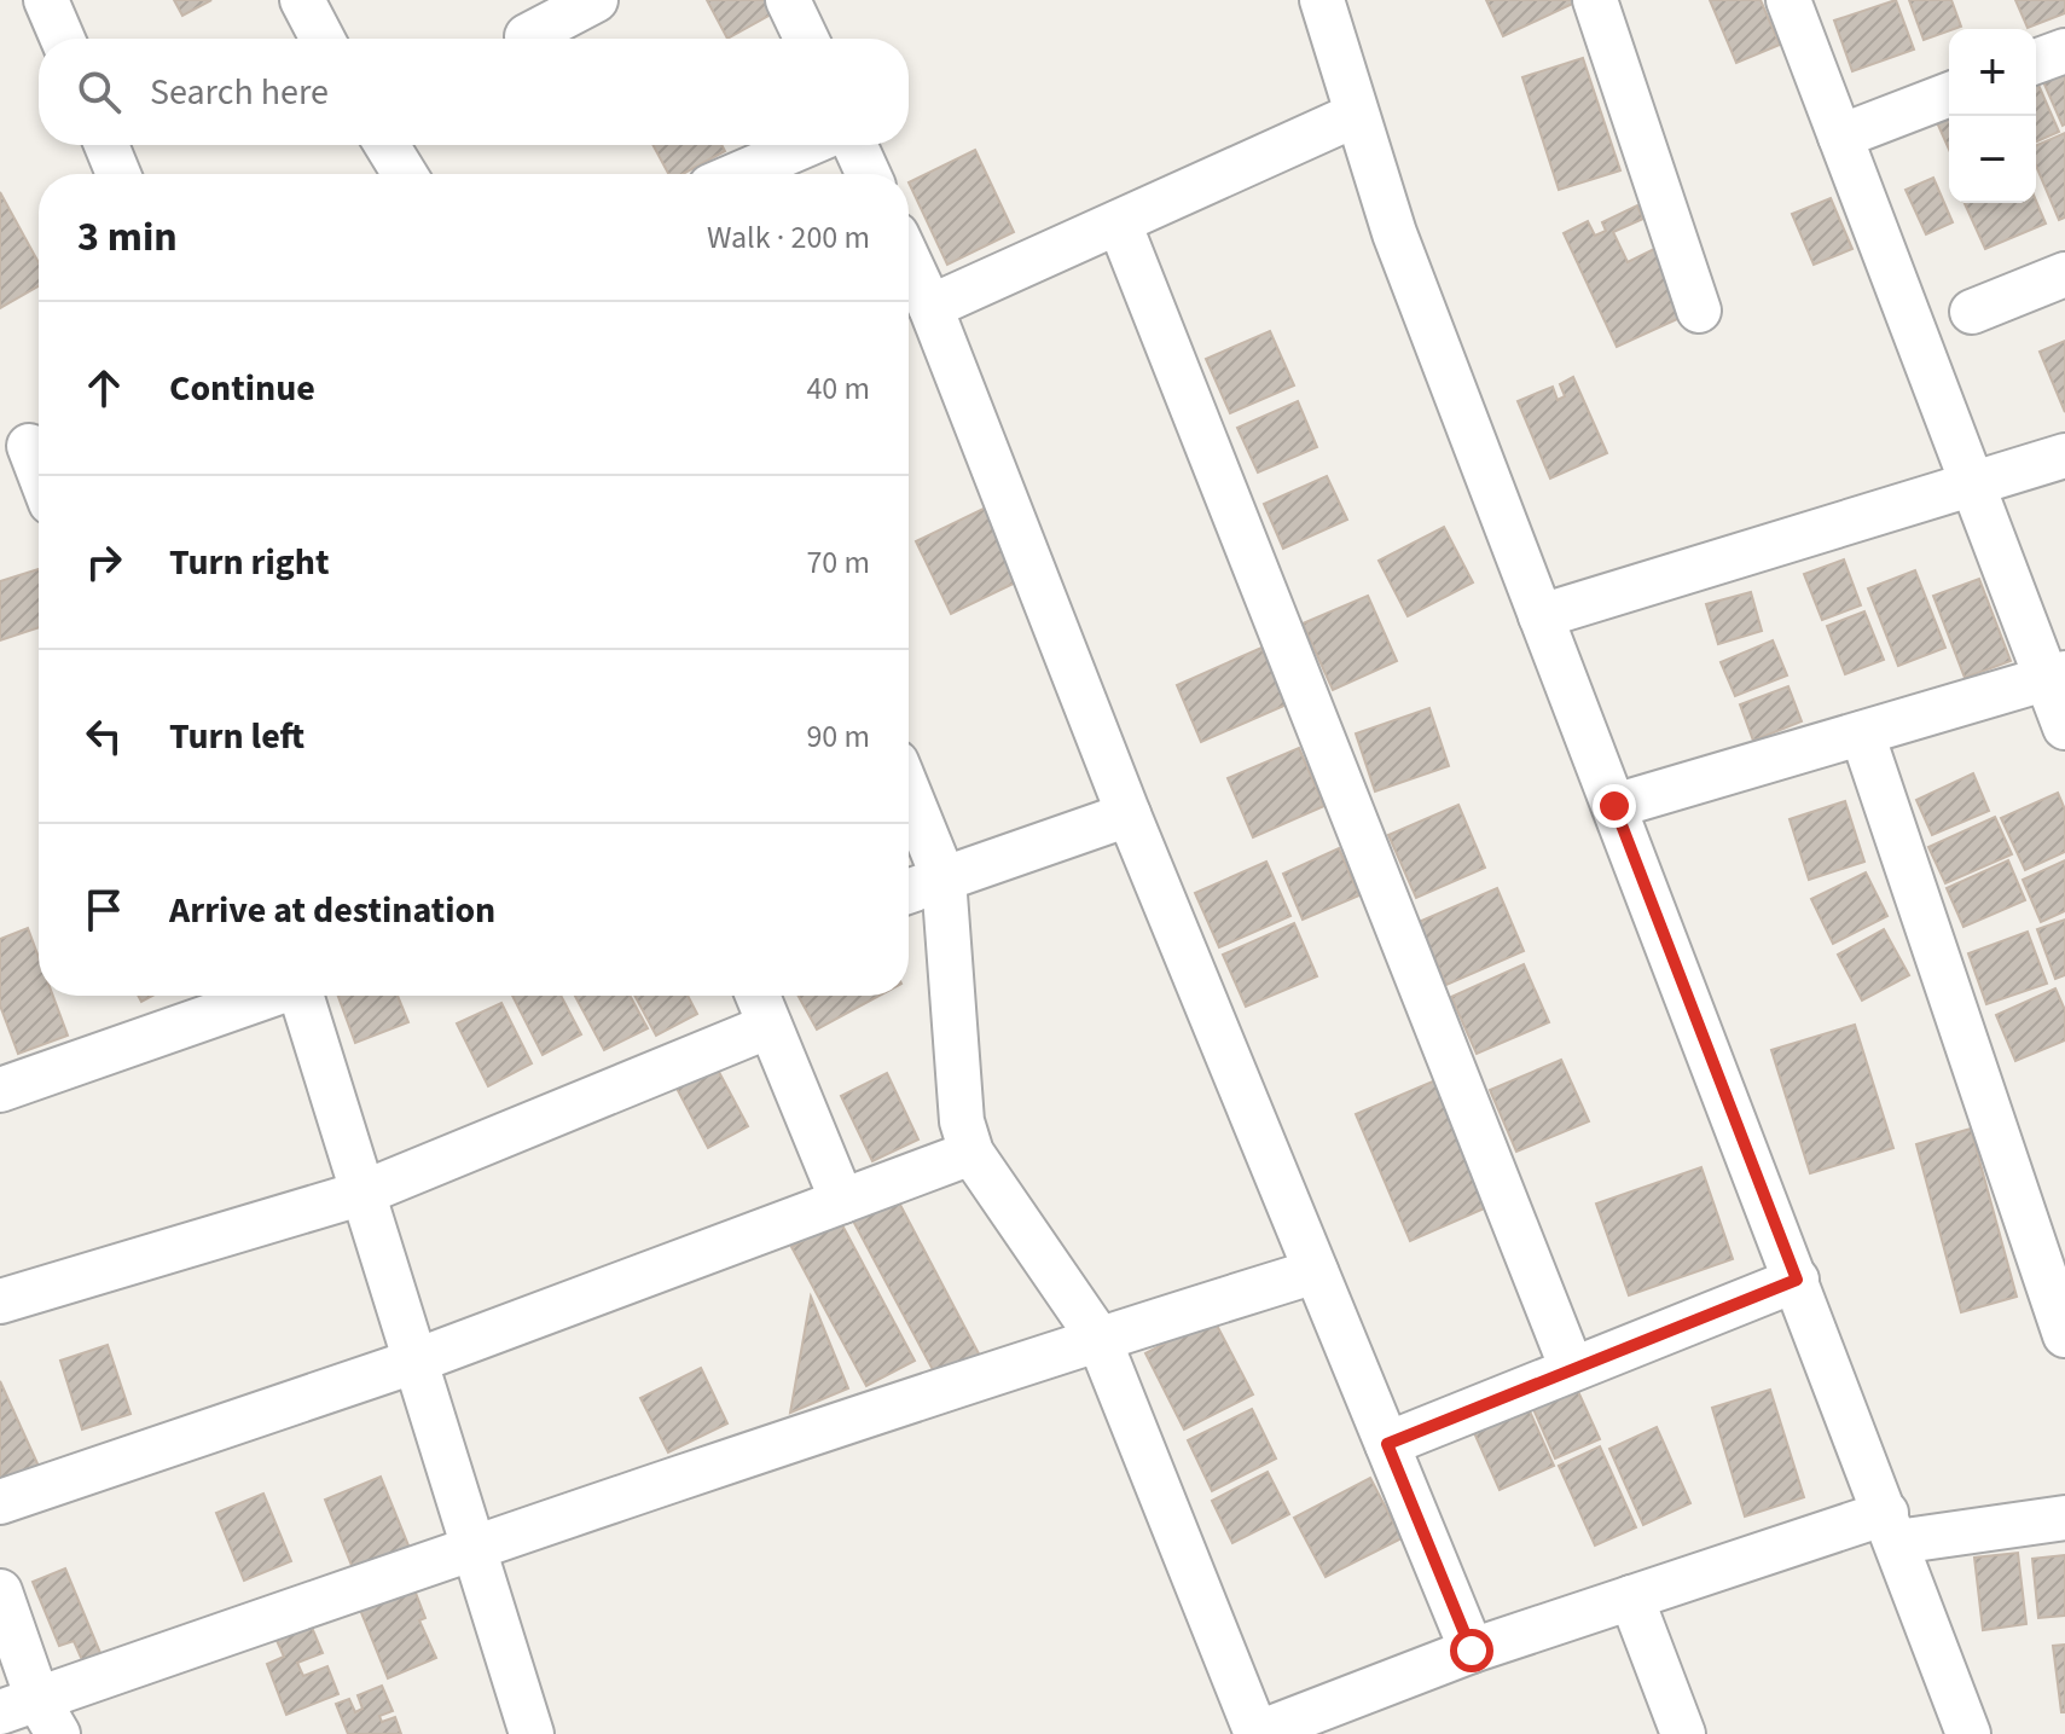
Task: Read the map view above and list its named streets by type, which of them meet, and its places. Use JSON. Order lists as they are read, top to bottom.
{
  "page": {
    "map_buttons": ["+", "−"],
    "search": "Search here",
    "heading": ["3 min", "Walk · 200 m"],
    "list": [
      ["Continue", "40 m"],
      ["Turn right", "70 m"],
      ["Turn left", "90 m"],
      "Arrive at destination"
    ]
  }
}
